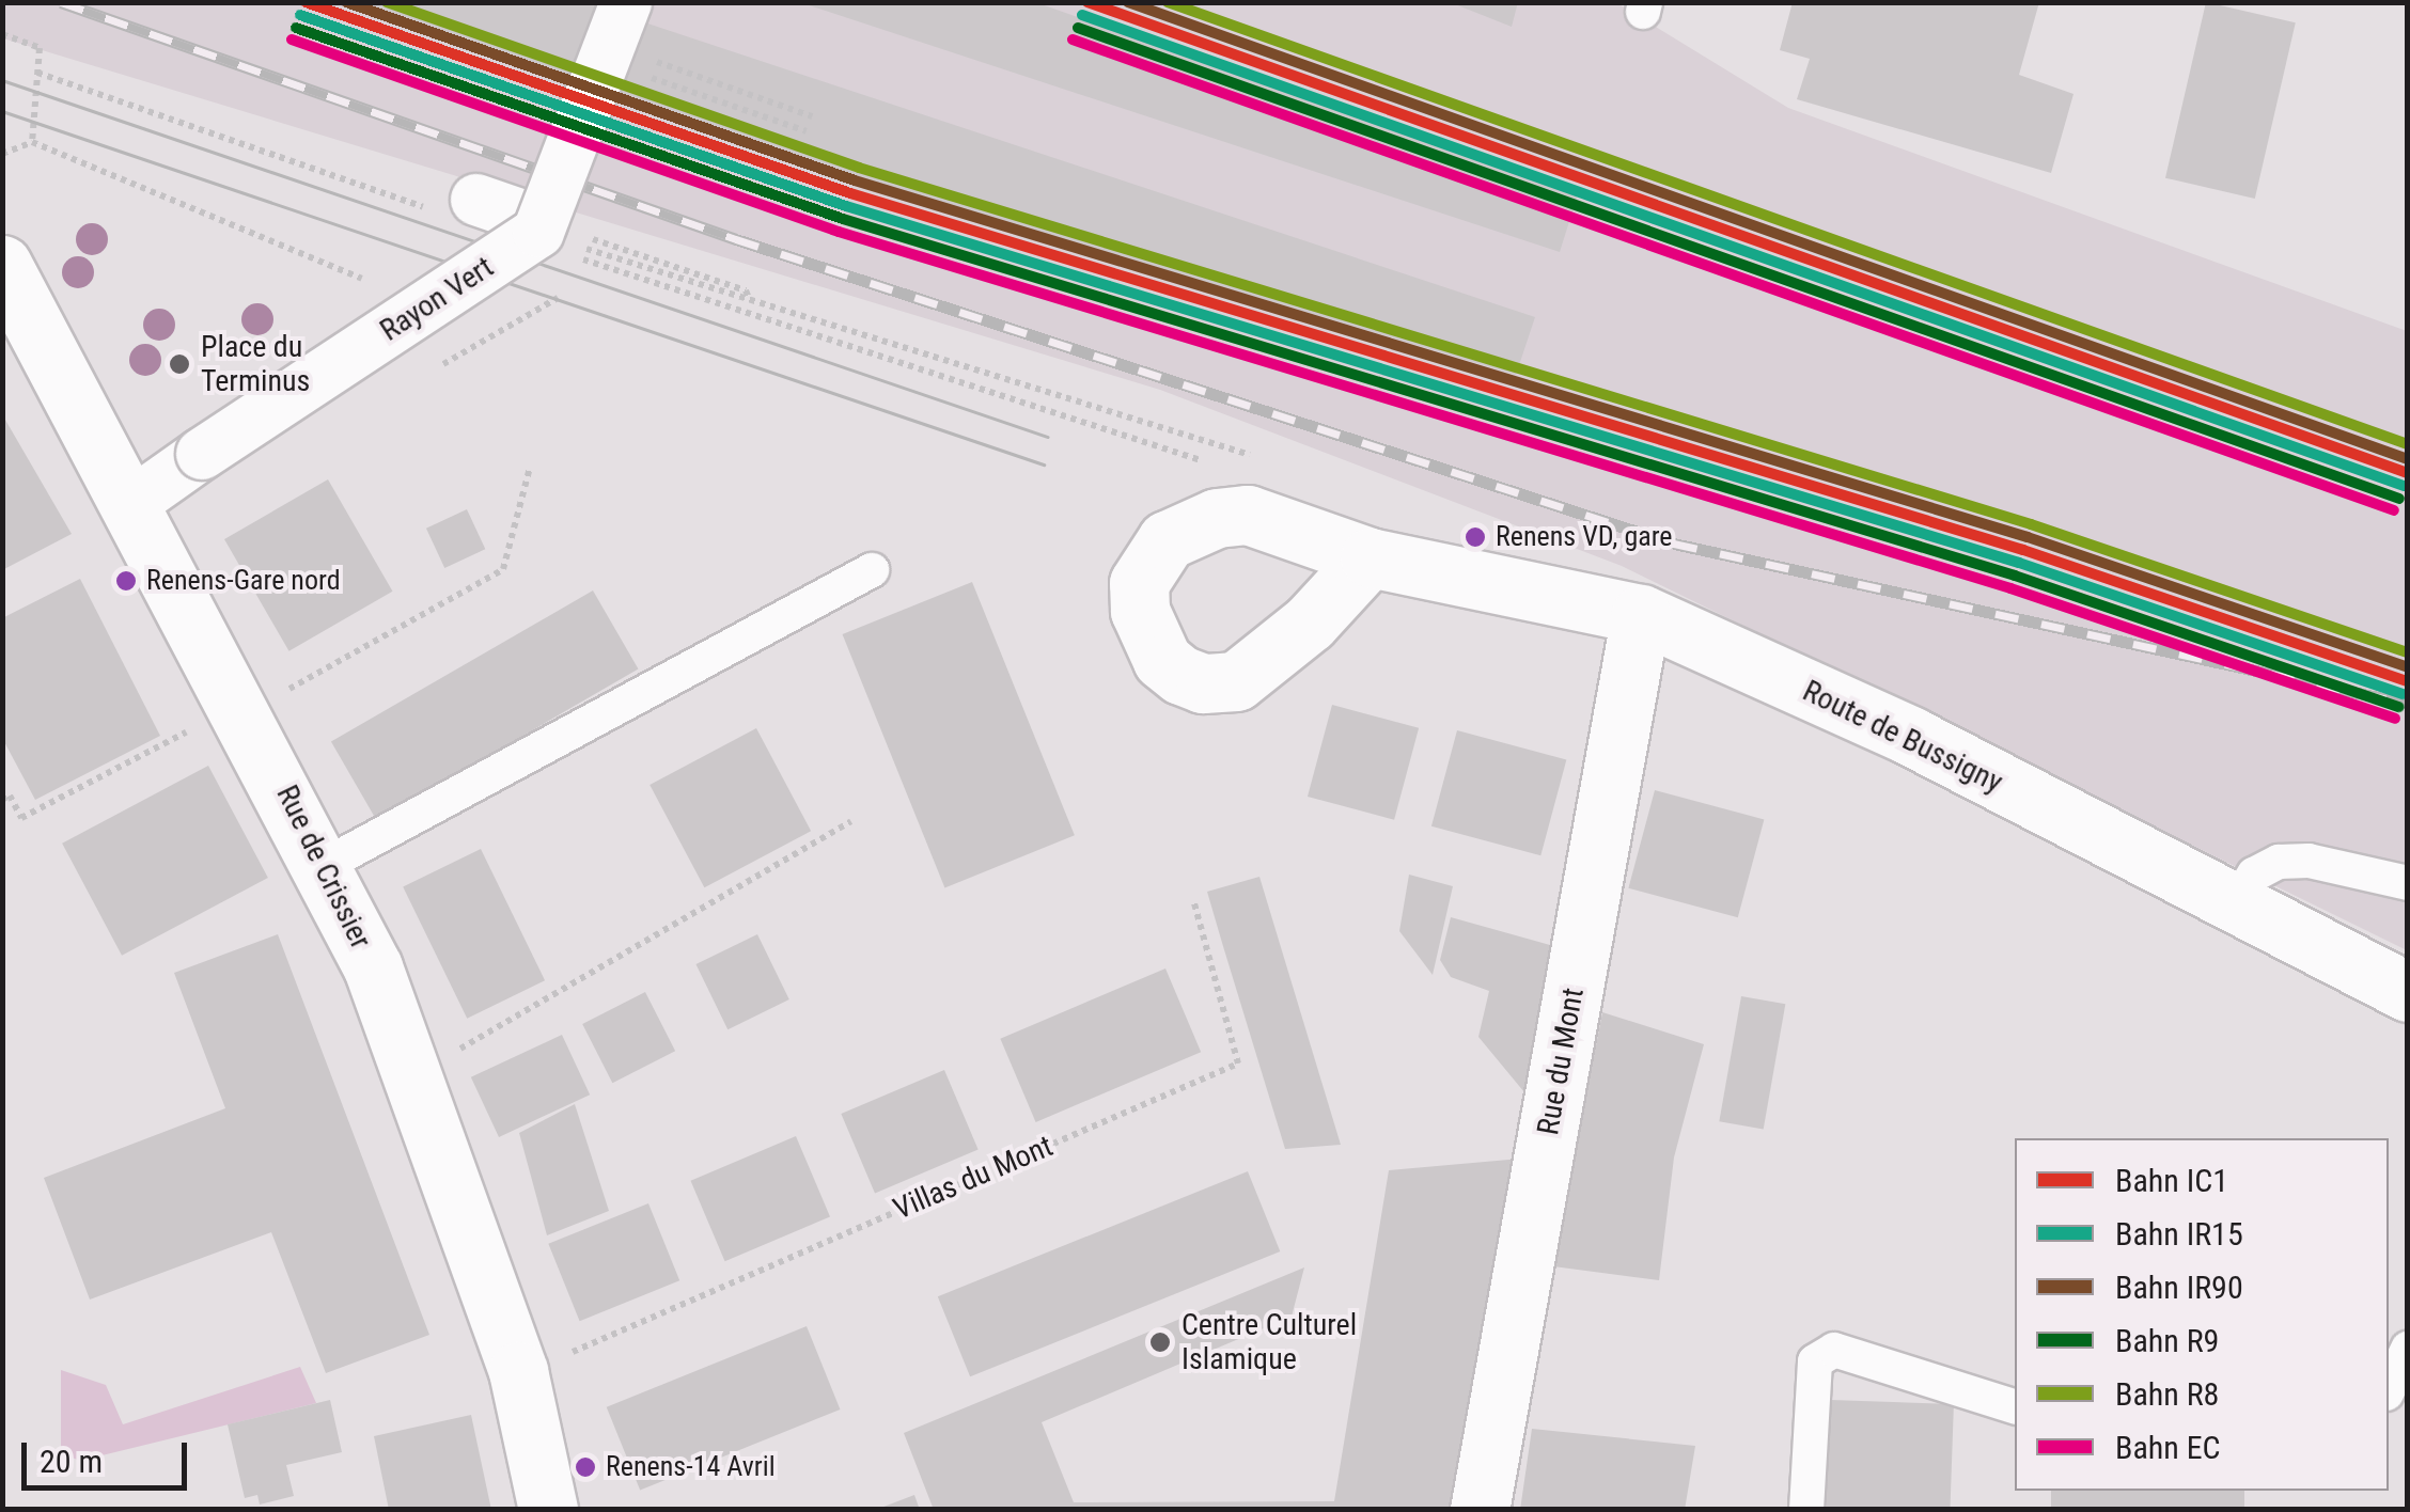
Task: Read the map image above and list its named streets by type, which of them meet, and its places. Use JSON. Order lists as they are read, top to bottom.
{
  "streets": {
    "street": [
      "Rayon Vert",
      "Route de Bussigny",
      "Rue de Crissier",
      "Rue du Mont"
    ],
    "path": ["Villas du Mont"]
  },
  "crossings": [
    ["Rayon Vert", "Rue de Crissier"],
    ["Route de Bussigny", "Rue du Mont"]
  ],
  "places": [
    "Place du Terminus",
    "Renens VD, gare",
    "Renens-Gare nord",
    "Centre Culturel Islamique",
    "Renens-14 Avril"
  ],
  "lines": [
    "rail line IC1",
    "rail line IR90",
    "rail line R8",
    "rail line IR15",
    "rail line R9",
    "rail line EC"
  ],
  "legend": [
    "Bahn IC1",
    "Bahn IR15",
    "Bahn IR90",
    "Bahn R9",
    "Bahn R8",
    "Bahn EC"
  ],
  "scale_bar": "20 m"
}
